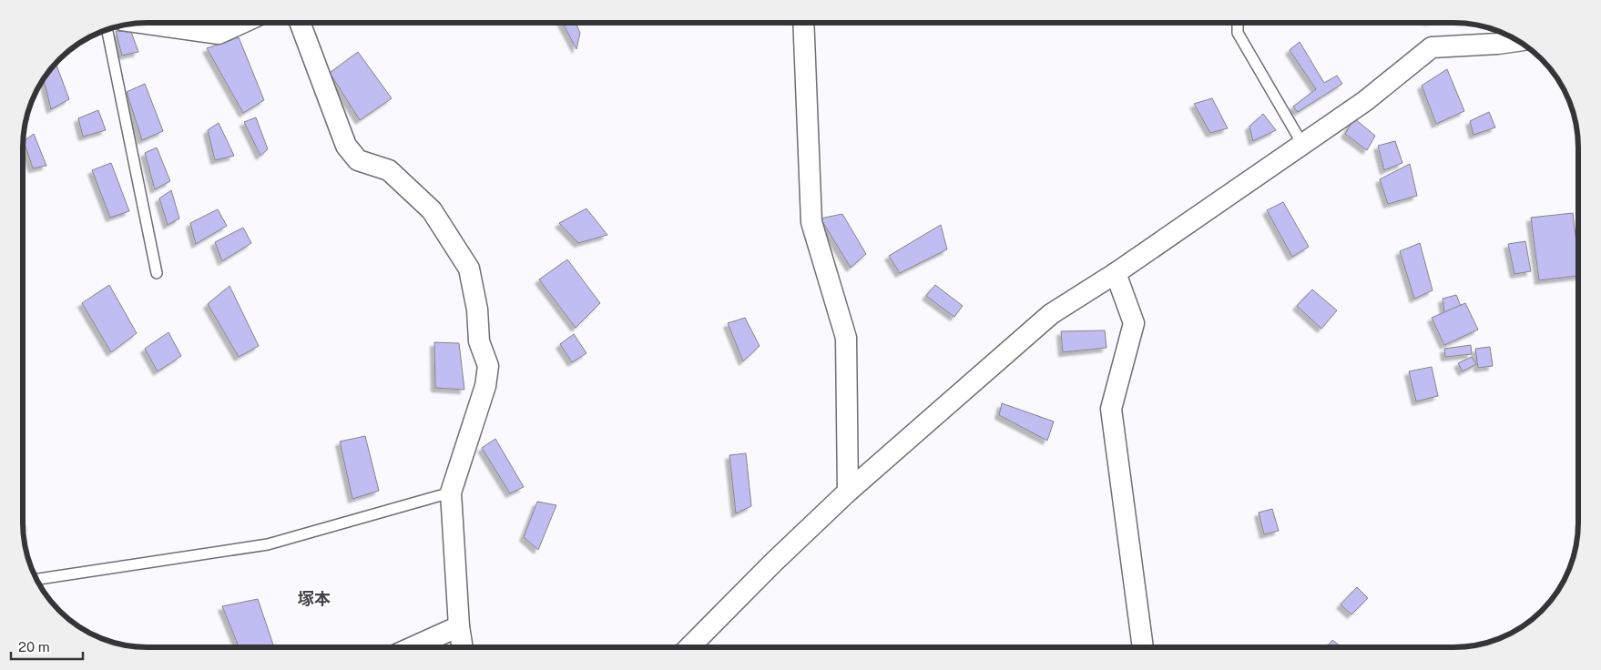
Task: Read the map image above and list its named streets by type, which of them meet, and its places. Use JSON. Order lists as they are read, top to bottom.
{
  "districts": ["塚本"],
  "scale_bar": "20 m"
}
